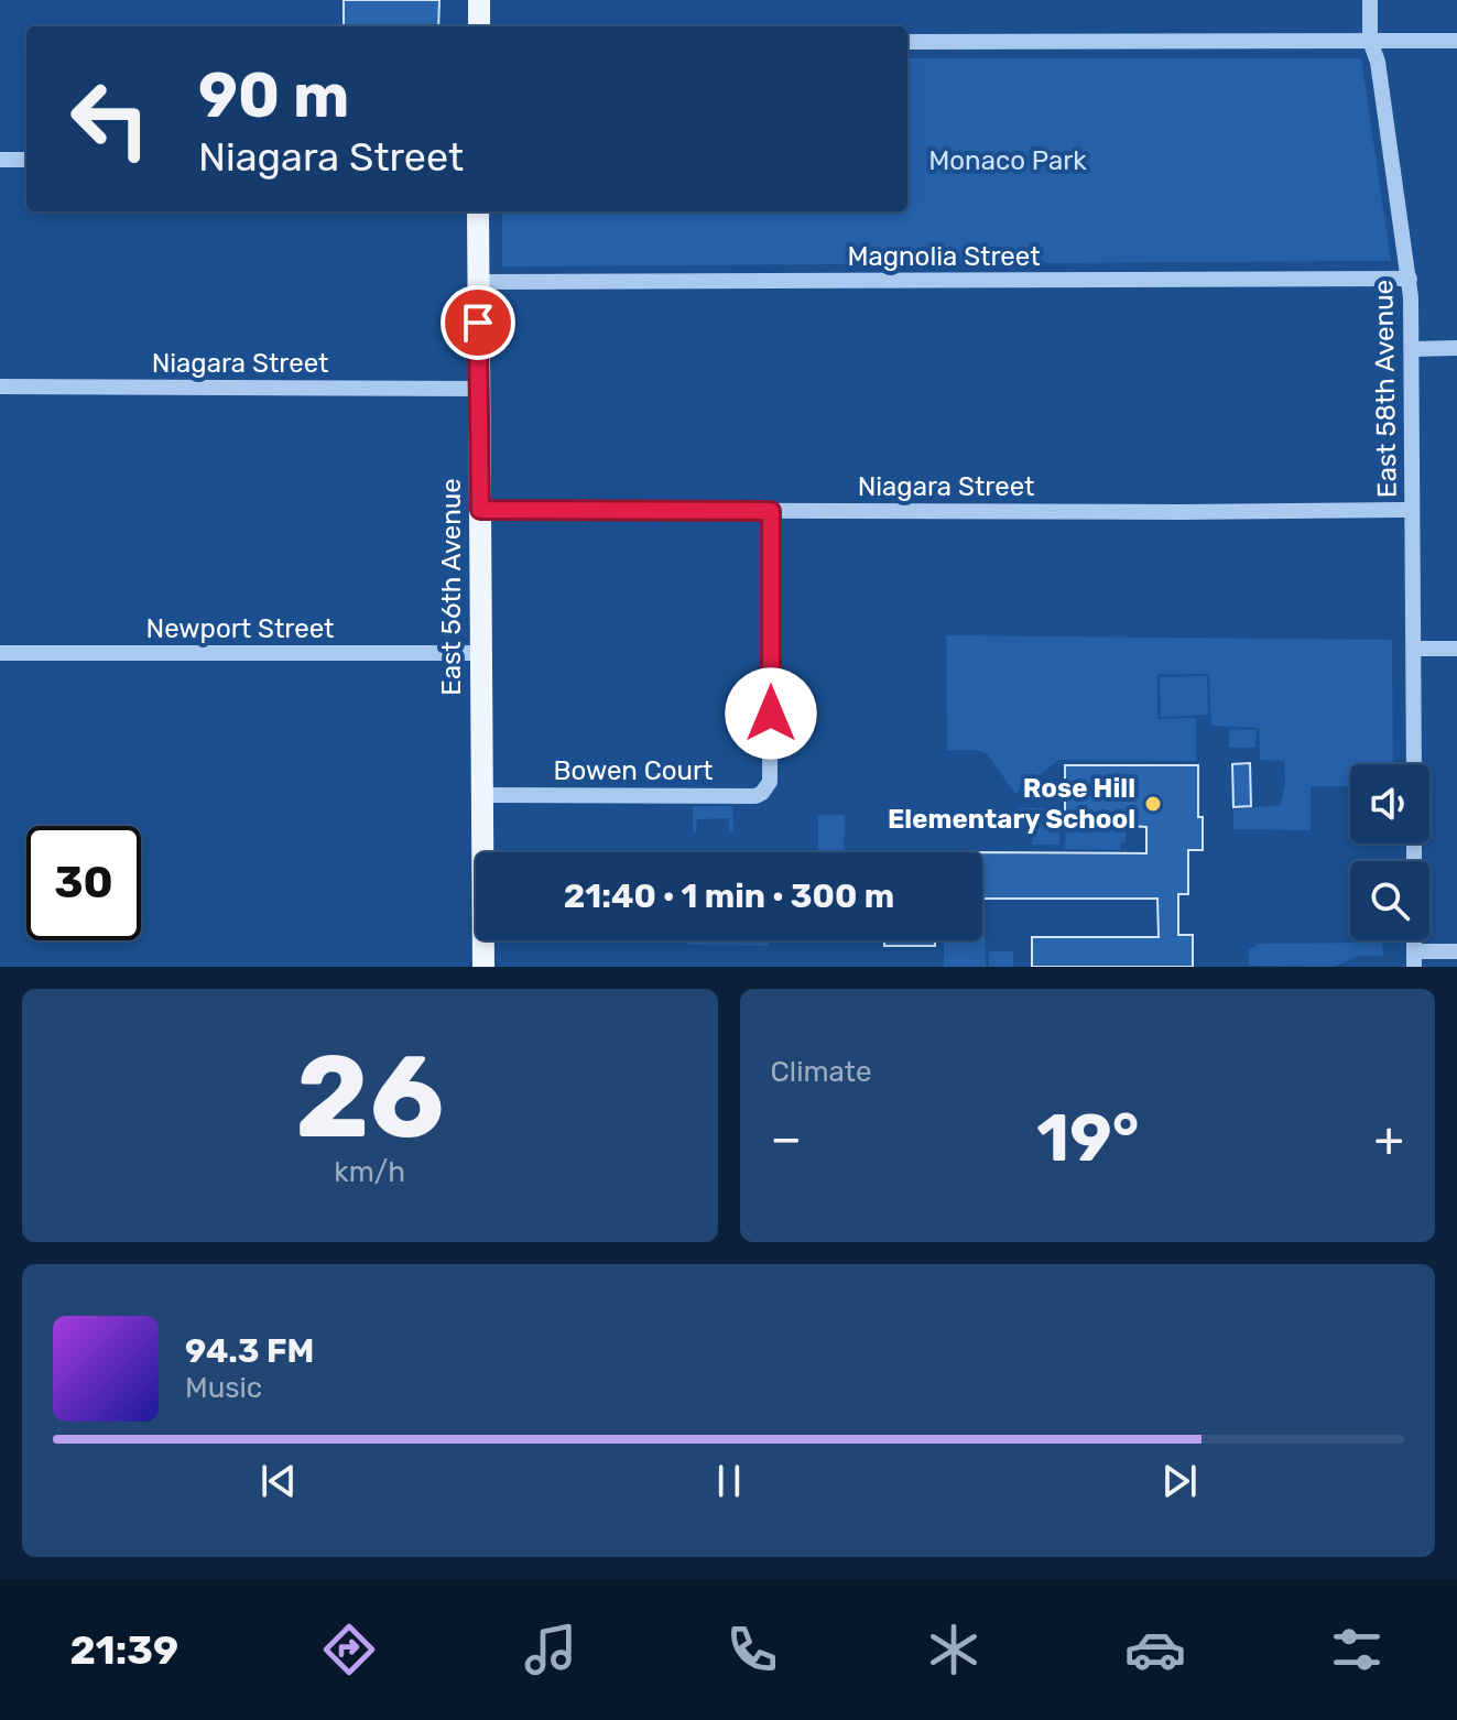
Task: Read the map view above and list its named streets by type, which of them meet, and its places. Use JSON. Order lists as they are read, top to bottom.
{
  "streets": {
    "main road": ["East 56th Avenue"],
    "street": [
      "Magnolia Street",
      "Niagara Street",
      "East 58th Avenue",
      "Newport Street",
      "Bowen Court"
    ]
  },
  "crossings": [
    ["Magnolia Street", "East 58th Avenue"],
    ["Magnolia Street", "East 56th Avenue"],
    ["Niagara Street", "East 58th Avenue"],
    ["Niagara Street", "East 56th Avenue"],
    ["Niagara Street", "Bowen Court"],
    ["East 56th Avenue", "Newport Street"],
    ["East 56th Avenue", "Bowen Court"]
  ],
  "parks": ["Monaco Park"],
  "places": ["Rose Hill Elementary School"],
  "page": {
    "turn": ["90 m", "Niagara Street"],
    "limit": "30",
    "trip": "21:40 · 1 min · 300 m",
    "tile": [
      ["26", "km/h"],
      "Climate"
    ],
    "heat": ["−", "19°", "+"],
    "song": ["94.3 FM", "Music"],
    "tabs": "21:39"
  }
}
